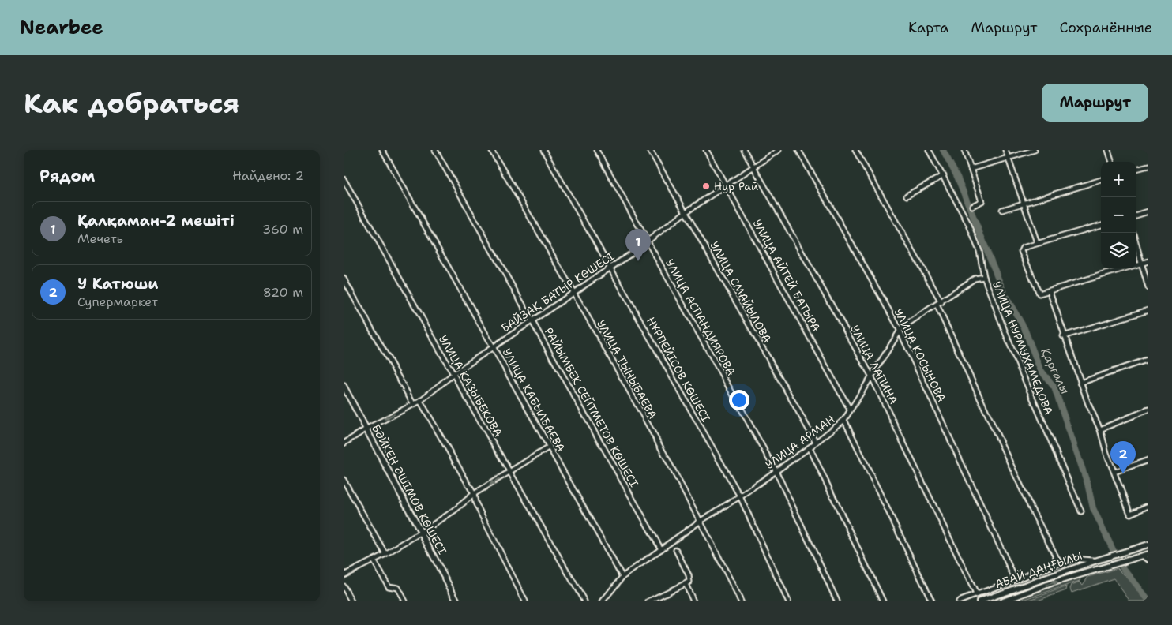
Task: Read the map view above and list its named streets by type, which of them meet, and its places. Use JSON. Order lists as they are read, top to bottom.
{
  "streets": {
    "main road": ["БӘЙКЕН ӘШІМОВ КӨШЕСІ", "АБАЙ ДАҢҒЫЛЫ"],
    "street": [
      "УЛИЦА АЙТЕЙ БАТЫРА",
      "БАЙЗАҚ БАТЫР КӨШЕСІ",
      "УЛИЦА СМАЙЫЛОВА",
      "УЛИЦА АСПАНДИЯРОВА",
      "УЛИЦА НУРМУХАМЕДОВА",
      "УЛИЦА КОСЫНОВА",
      "УЛИЦА ЛАПИНА",
      "УЛИЦА ТЫНЫБАЕВА",
      "НҰРПЕЙІСОВ КӨШЕСІ",
      "УЛИЦА КАЗЫБЕКОВА",
      "УЛИЦА КАБЫЛБАЕВА",
      "РАЙЫМБЕК СЕЙТМЕТОВ КӨШЕСІ",
      "УЛИЦА АРМАН"
    ]
  },
  "crossings": [
    ["УЛИЦА АЙТЕЙ БАТЫРА", "БАЙЗАҚ БАТЫР КӨШЕСІ"],
    ["УЛИЦА АЙТЕЙ БАТЫРА", "УЛИЦА АРМАН"],
    ["БАЙЗАҚ БАТЫР КӨШЕСІ", "УЛИЦА СМАЙЫЛОВА"],
    ["БАЙЗАҚ БАТЫР КӨШЕСІ", "УЛИЦА АСПАНДИЯРОВА"],
    ["БАЙЗАҚ БАТЫР КӨШЕСІ", "УЛИЦА ЛАПИНА"],
    ["БАЙЗАҚ БАТЫР КӨШЕСІ", "УЛИЦА ТЫНЫБАЕВА"],
    ["БАЙЗАҚ БАТЫР КӨШЕСІ", "НҰРПЕЙІСОВ КӨШЕСІ"],
    ["БАЙЗАҚ БАТЫР КӨШЕСІ", "УЛИЦА КАЗЫБЕКОВА"],
    ["БАЙЗАҚ БАТЫР КӨШЕСІ", "УЛИЦА КАБЫЛБАЕВА"],
    ["БАЙЗАҚ БАТЫР КӨШЕСІ", "РАЙЫМБЕК СЕЙТМЕТОВ КӨШЕСІ"],
    ["БАЙЗАҚ БАТЫР КӨШЕСІ", "БӘЙКЕН ӘШІМОВ КӨШЕСІ"],
    ["УЛИЦА СМАЙЫЛОВА", "УЛИЦА АРМАН"],
    ["УЛИЦА АСПАНДИЯРОВА", "УЛИЦА АРМАН"],
    ["УЛИЦА НУРМУХАМЕДОВА", "УЛИЦА АРМАН"],
    ["УЛИЦА КОСЫНОВА", "УЛИЦА АРМАН"],
    ["УЛИЦА ЛАПИНА", "УЛИЦА АРМАН"],
    ["УЛИЦА ТЫНЫБАЕВА", "УЛИЦА АРМАН"],
    ["НҰРПЕЙІСОВ КӨШЕСІ", "УЛИЦА АРМАН"],
    ["УЛИЦА КАБЫЛБАЕВА", "УЛИЦА АРМАН"],
    ["РАЙЫМБЕК СЕЙТМЕТОВ КӨШЕСІ", "УЛИЦА АРМАН"]
  ],
  "water": ["Қарғалы"],
  "places": ["Нур Рай"],
  "page": {
    "header": "Nearbee",
    "nav": ["Карта", "Маршрут", "Сохранённые"],
    "buttons": "Маршрут",
    "title": "Как добраться",
    "heading": ["Рядом", "Найдено: 2"],
    "map_buttons": ["+", "−"],
    "list": [
      {
        "mark": "1",
        "name": "Қалқаман-2 мешіті",
        "note": "Мечеть",
        "value": "360 m"
      },
      {
        "mark": "2",
        "name": "У Катюши",
        "note": "Супермаркет",
        "value": "820 m"
      }
    ],
    "pins": ["1", "2"]
  }
}
